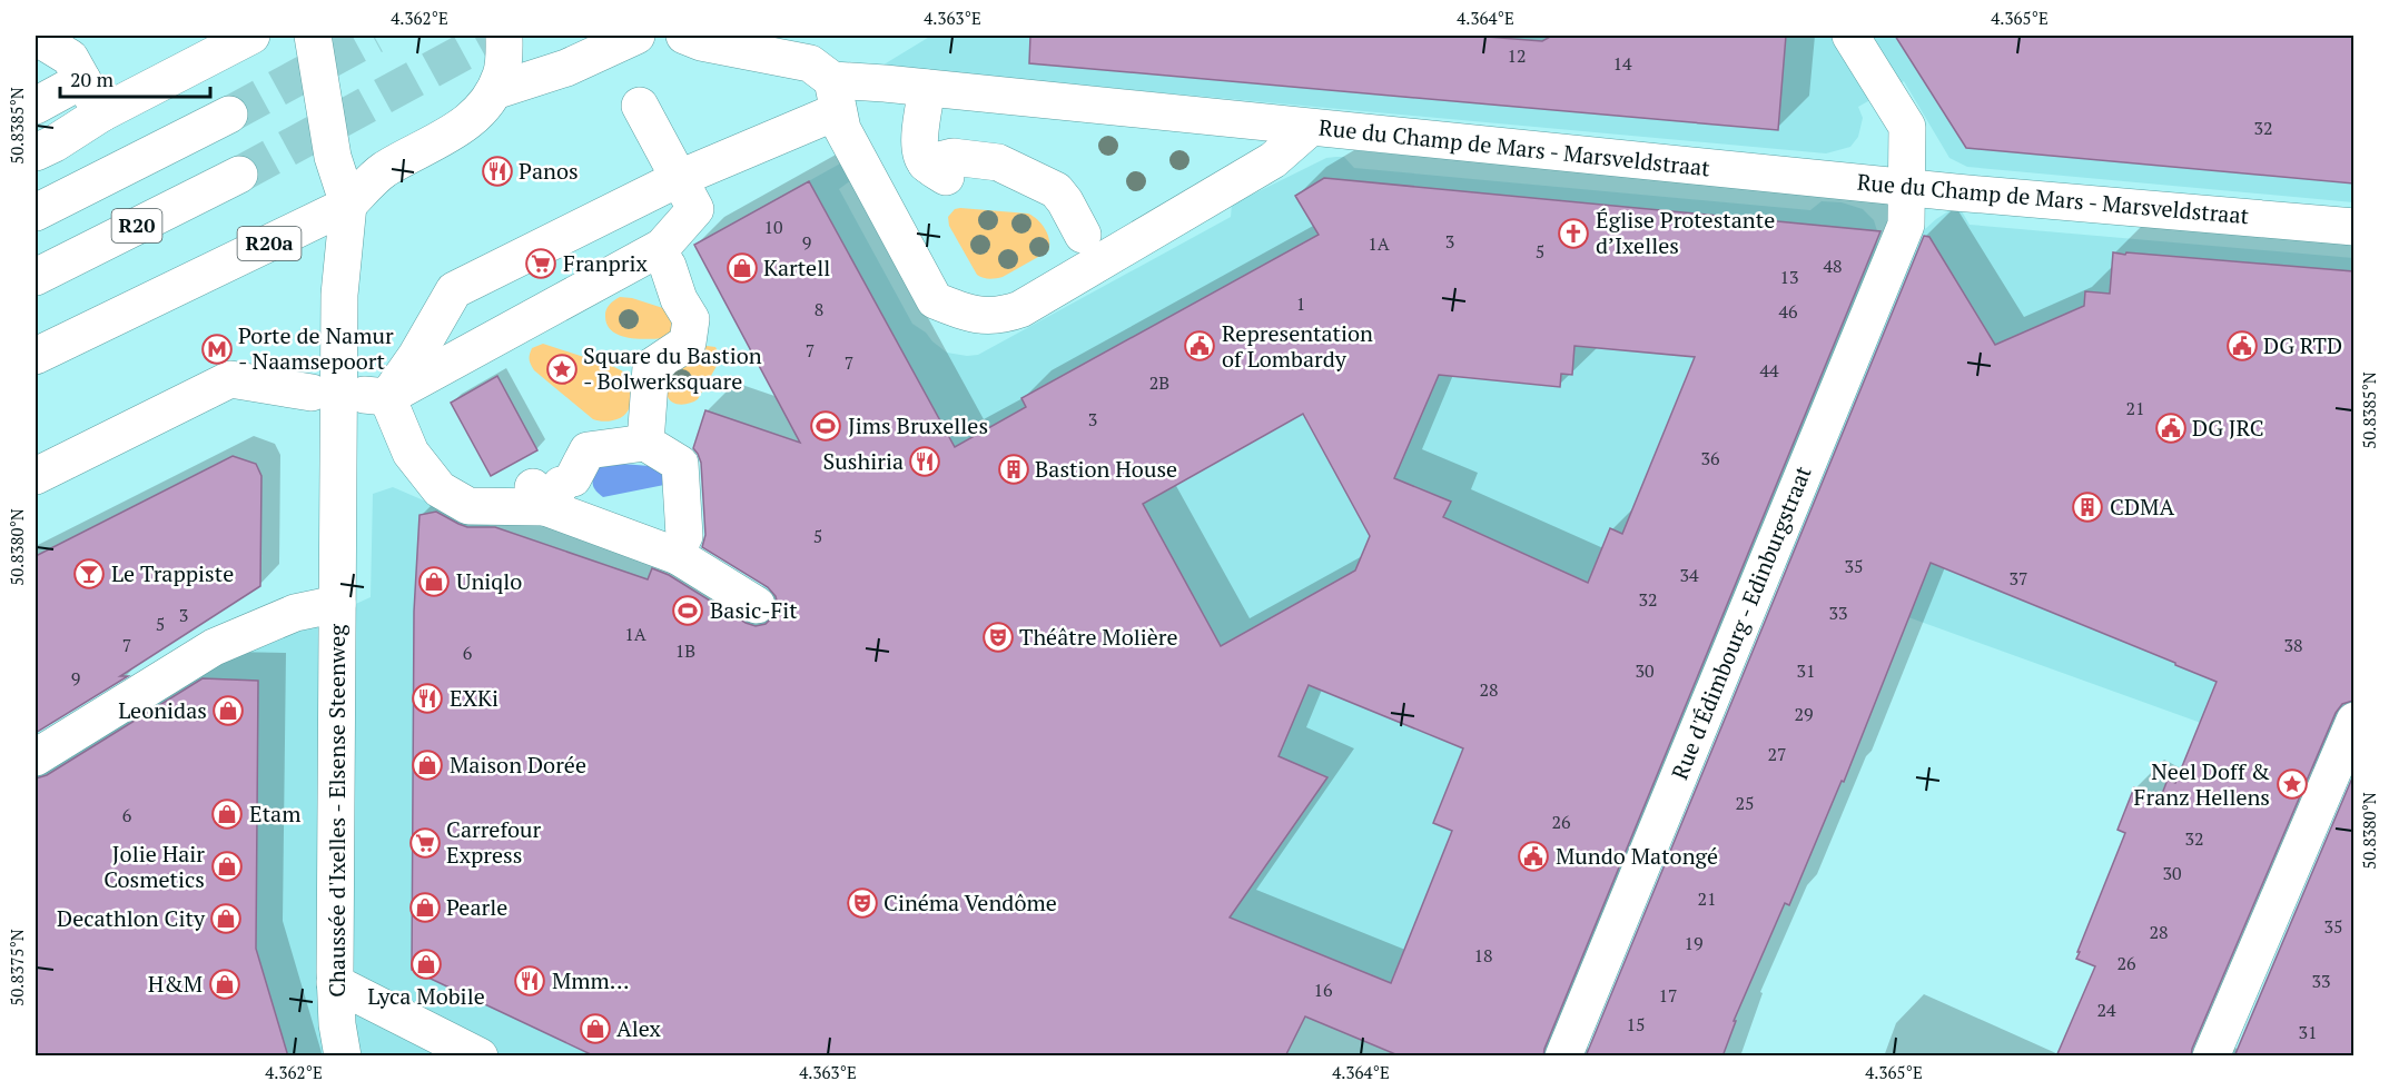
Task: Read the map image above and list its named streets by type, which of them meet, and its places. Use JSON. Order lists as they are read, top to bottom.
{
  "streets": {
    "main road": [
      "Rue du Champ de Mars - Marsveldstraat",
      "R20",
      "R20a",
      "Rue d'Édimbourg - Edinburgstraat",
      "Chaussée d'Ixelles - Elsense Steenweg"
    ]
  },
  "crossings": [
    ["Rue du Champ de Mars - Marsveldstraat", "Rue d'Édimbourg - Edinburgstraat"],
    ["R20a", "Chaussée d'Ixelles - Elsense Steenweg"]
  ],
  "places": {
    "restaurant": [
      "Panos",
      "Sushiria",
      "EXKi",
      "Mmm..."
    ],
    "church": ["Église Protestante d’Ixelles"],
    "supermarket": ["Franprix", "Carrefour Express"],
    "shop": [
      "Kartell",
      "Uniqlo",
      "Leonidas",
      "Maison Dorée",
      "Etam",
      "Jolie Hair Cosmetics",
      "Pearle",
      "Decathlon City",
      "Lyca Mobile",
      "H&M",
      "Alex"
    ],
    "public building": [
      "Representation of Lombardy",
      "DG RTD",
      "DG JRC",
      "Mundo Matongé"
    ],
    "metro station": ["Porte de Namur - Naamsepoort"],
    "place": ["Square du Bastion - Bolwerksquare", "Neel Doff & Franz Hellens"],
    "sports": ["Jims Bruxelles", "Basic-Fit"],
    "building": ["Bastion House", "CDMA"],
    "bar": ["Le Trappiste"],
    "theatre": ["Théâtre Molière", "Cinéma Vendôme"]
  },
  "house_numbers": [
    "12",
    "14",
    "32",
    "10",
    "3",
    "9",
    "1A",
    "5",
    "48",
    "13",
    "1",
    "8",
    "46",
    "7",
    "7",
    "44",
    "2B",
    "21",
    "3",
    "36",
    "5",
    "35",
    "34",
    "37",
    "32",
    "33",
    "3",
    "5",
    "1A",
    "7",
    "38",
    "1B",
    "6",
    "30",
    "31",
    "9",
    "28",
    "29",
    "27",
    "25",
    "6",
    "26",
    "32",
    "30",
    "21",
    "35",
    "28",
    "19",
    "18",
    "26",
    "33",
    "16",
    "17",
    "24",
    "15",
    "31"
  ],
  "scale_bar": "20 m",
  "coordinates": [
    "4.362°E",
    "4.363°E",
    "4.364°E",
    "4.365°E",
    "50.8385°N",
    "50.8380°N",
    "50.8375°N"
  ]
}
